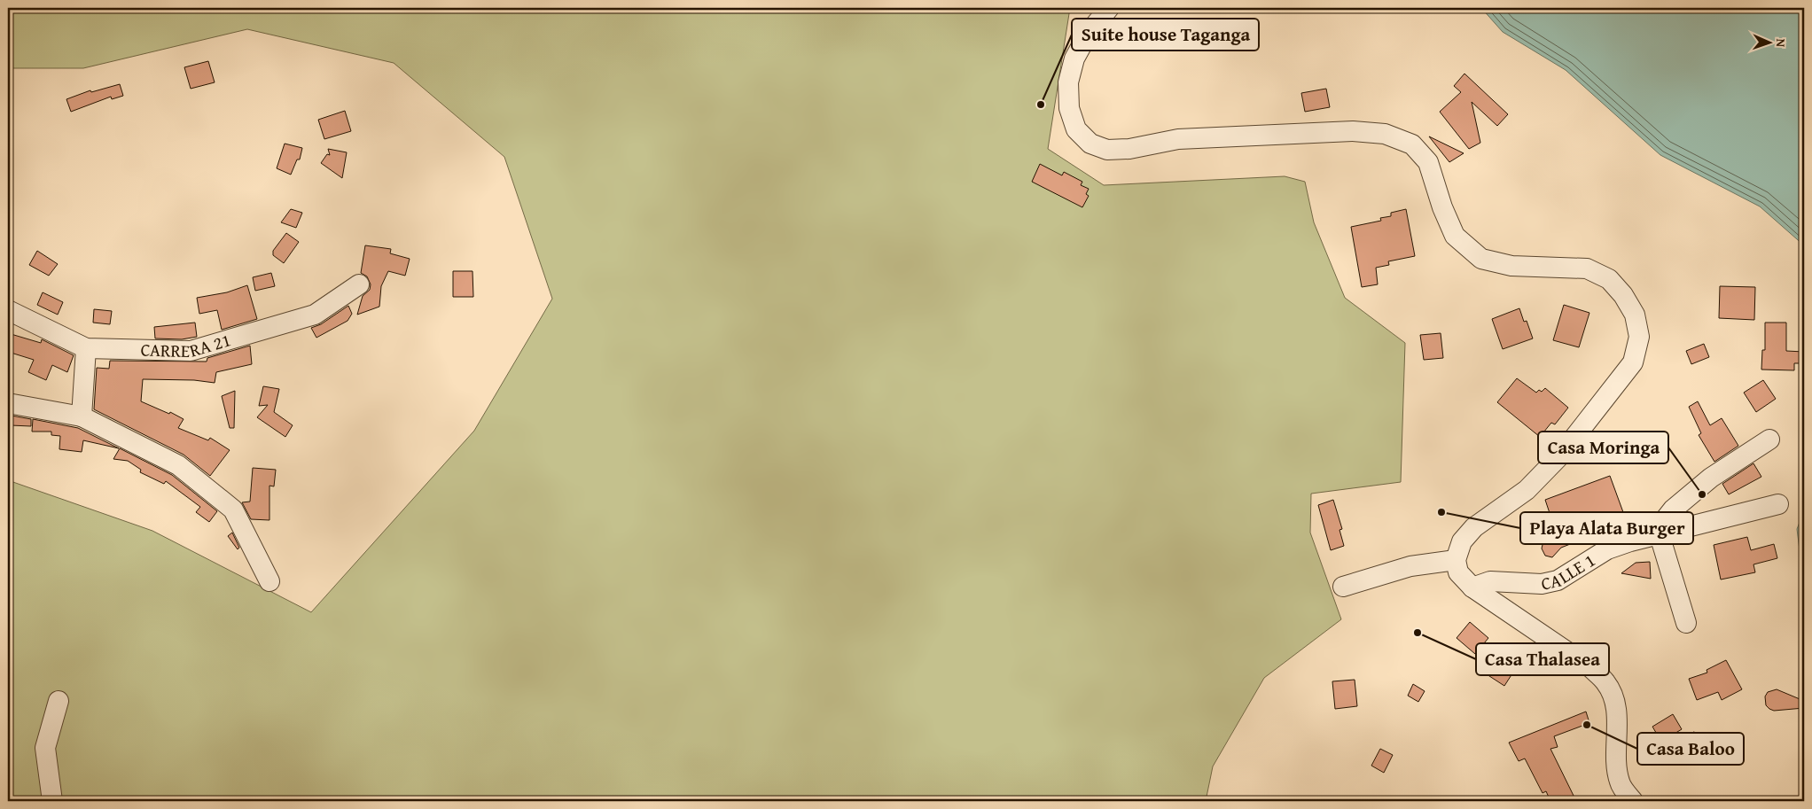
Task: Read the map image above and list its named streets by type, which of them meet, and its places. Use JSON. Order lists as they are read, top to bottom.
{
  "streets": {
    "street": ["CARRERA 21", "CALLE 1"]
  },
  "places": [
    "Suite house Taganga",
    "Casa Moringa",
    "Playa Alata Burger",
    "Casa Thalasea",
    "Casa Baloo"
  ],
  "north": "right"
}
